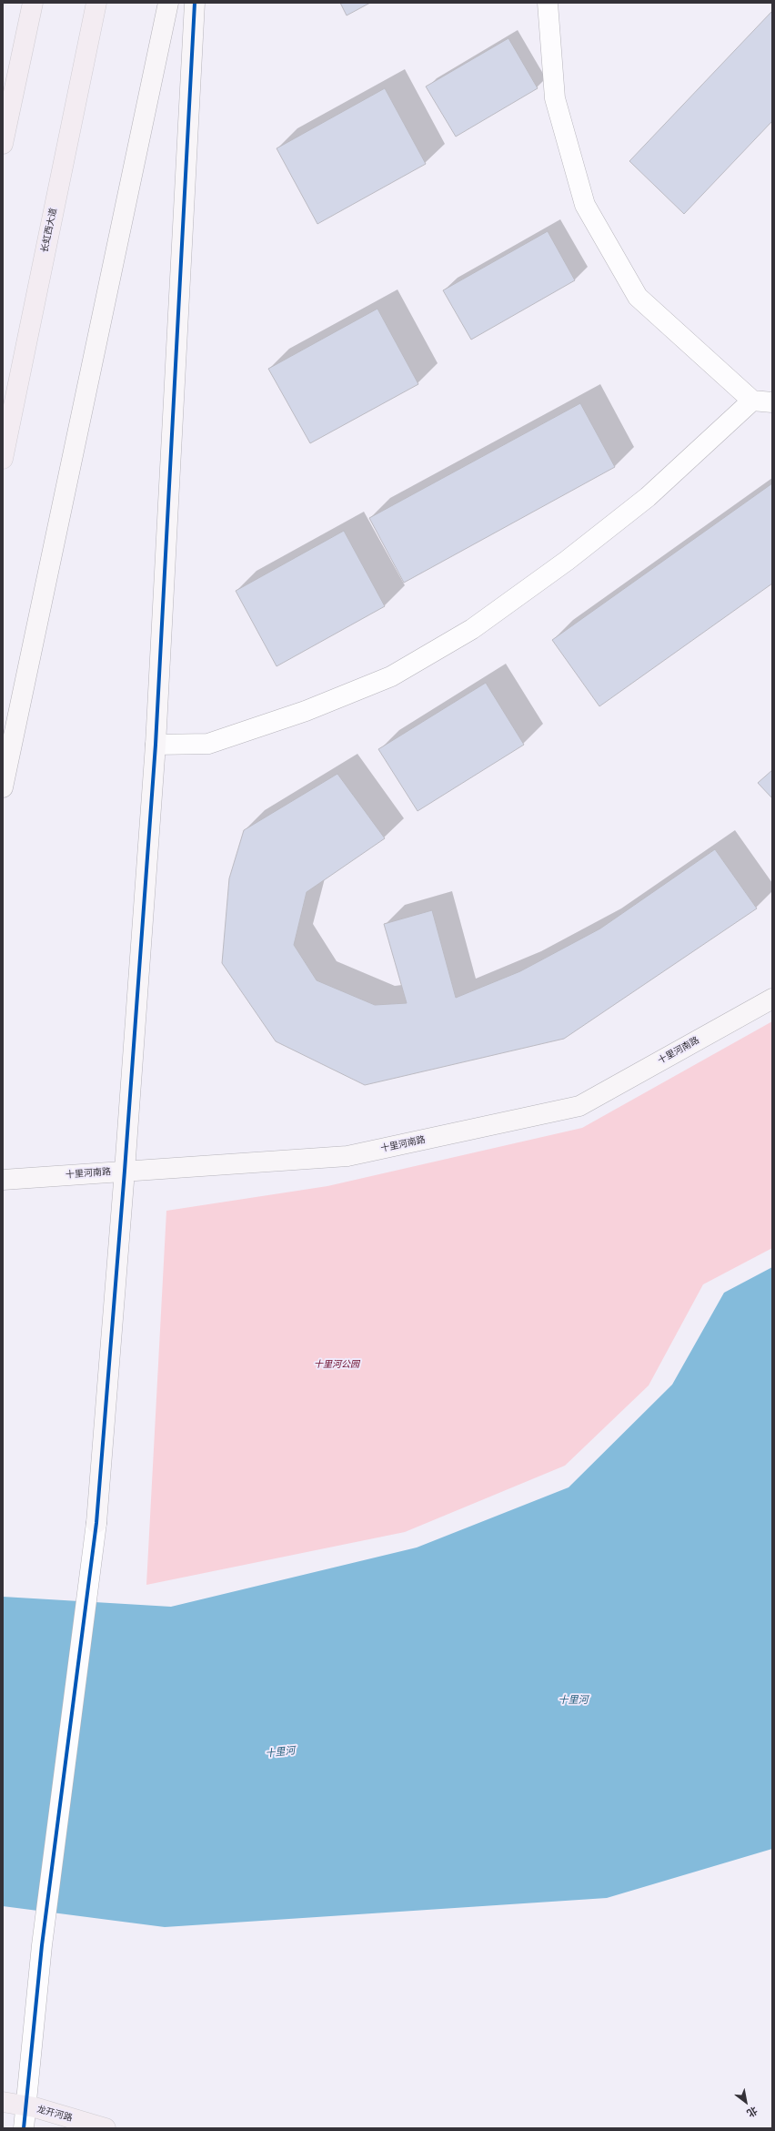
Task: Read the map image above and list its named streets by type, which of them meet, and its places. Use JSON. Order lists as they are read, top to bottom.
{
  "streets": {
    "main road": ["长虹西大道", "龙开河路"],
    "street": ["十里河南路"]
  },
  "water": ["十里河"],
  "parks": ["十里河公园"],
  "north": "bottom right"
}
